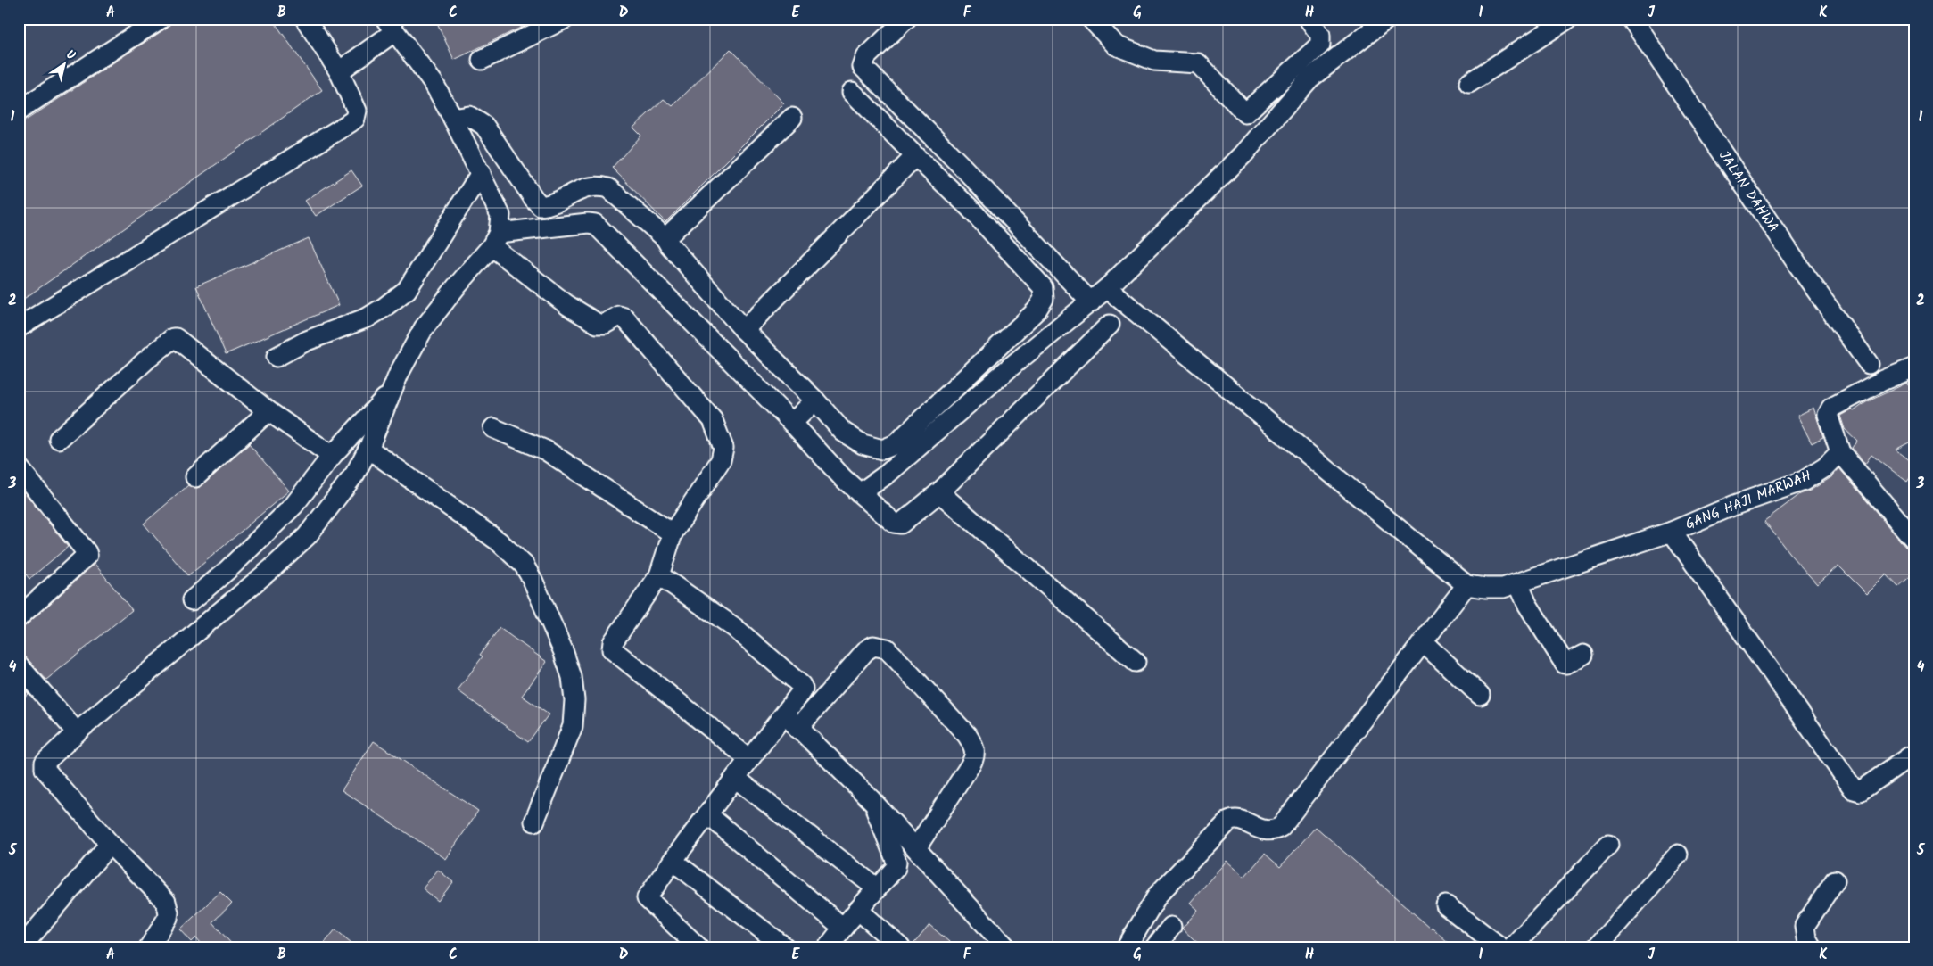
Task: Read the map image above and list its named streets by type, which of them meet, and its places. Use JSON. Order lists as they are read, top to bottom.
{
  "streets": {
    "street": ["JALAN DAHWA", "GANG HAJI MARWAH"]
  },
  "north": "top right",
  "grid": {
    "columns": [
      "A",
      "B",
      "C",
      "D",
      "E",
      "F",
      "G",
      "H",
      "I",
      "J",
      "K"
    ],
    "rows": [
      "1",
      "2",
      "3",
      "4",
      "5"
    ]
  }
}
